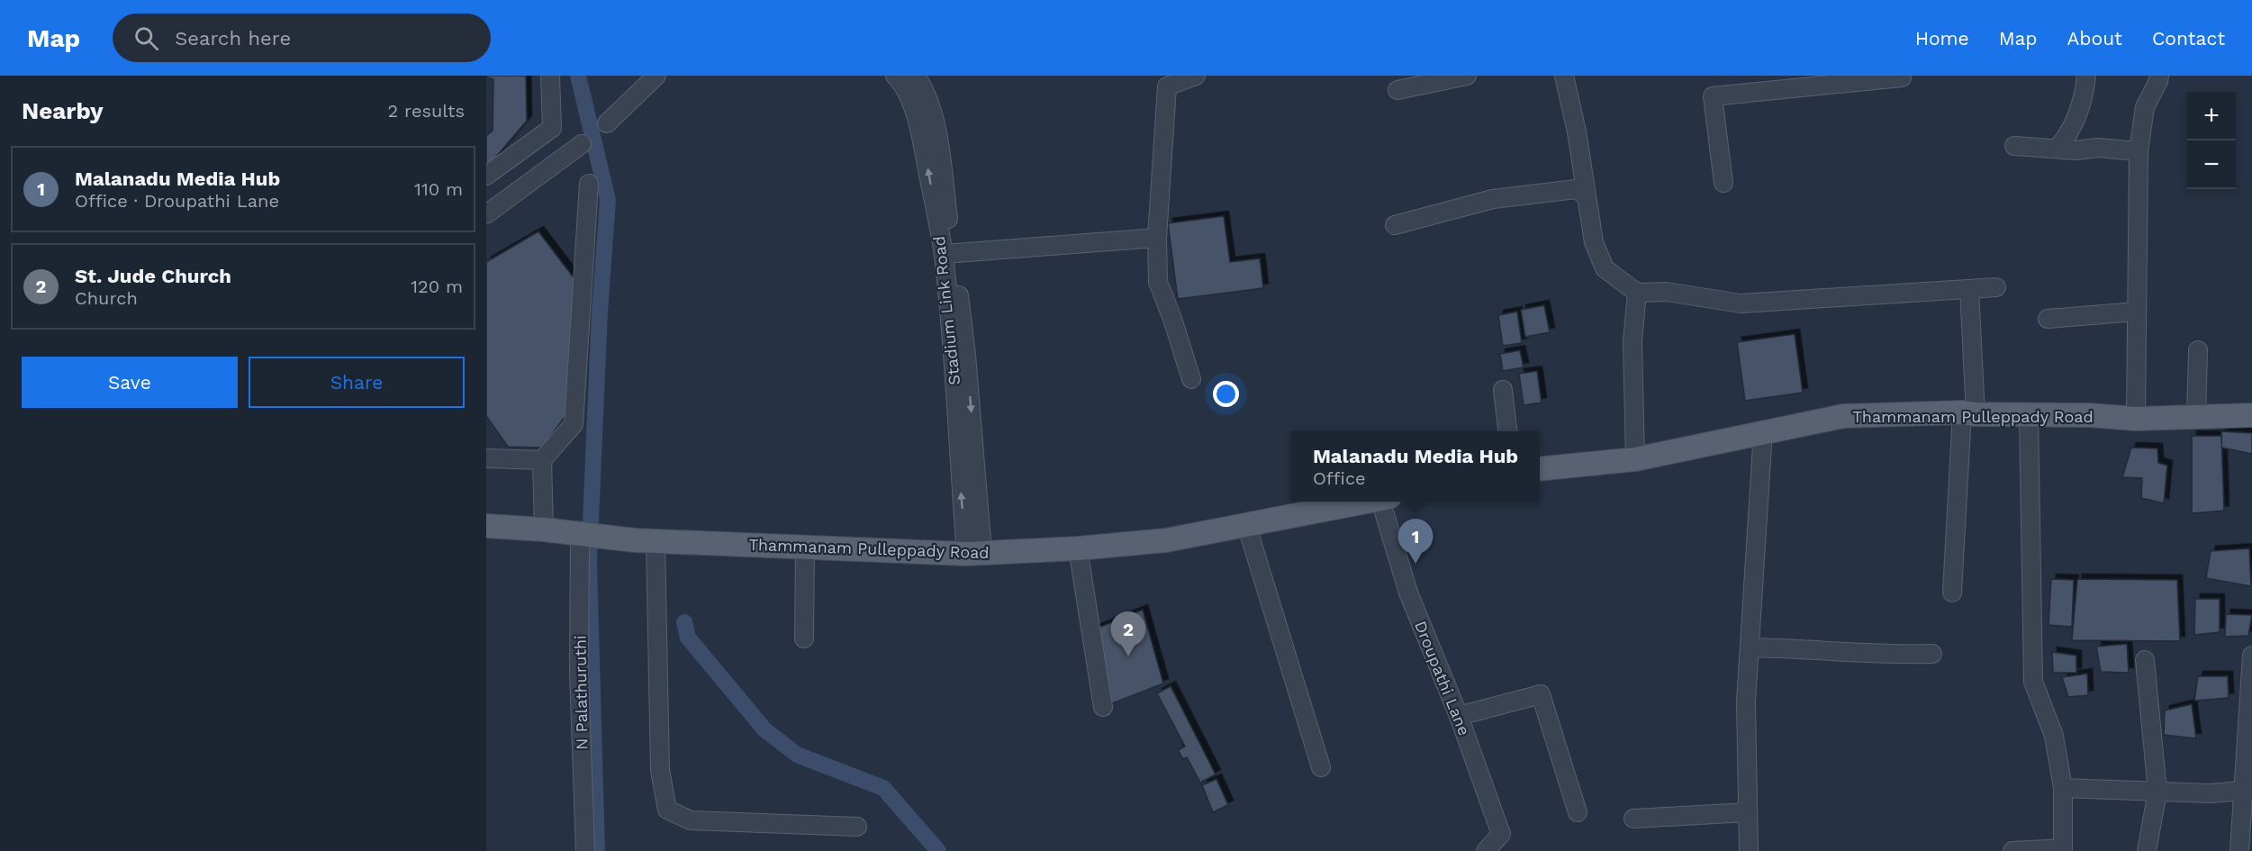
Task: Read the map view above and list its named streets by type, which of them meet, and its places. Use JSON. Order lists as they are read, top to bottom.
{
  "streets": {
    "main road": ["Thammanam Pulleppady Road"],
    "street": ["Stadium Link Road", "Droupathi Lane", "N Palathuruthi"]
  },
  "crossings": [
    ["Stadium Link Road", "Thammanam Pulleppady Road"],
    ["Thammanam Pulleppady Road", "N Palathuruthi"]
  ],
  "page": {
    "header": "Map",
    "search": "Search here",
    "nav": [
      "Home",
      "Map",
      "About",
      "Contact"
    ],
    "heading": ["Nearby", "2 results"],
    "map_buttons": ["+", "−"],
    "list": [
      {
        "mark": "1",
        "name": "Malanadu Media Hub",
        "note": "Office · Droupathi Lane",
        "value": "110 m"
      },
      {
        "mark": "2",
        "name": "St. Jude Church",
        "note": "Church",
        "value": "120 m"
      }
    ],
    "buttons": ["Save", "Share"],
    "popup": ["Malanadu Media Hub", "Office"],
    "pins": ["1", "2"]
  }
}
